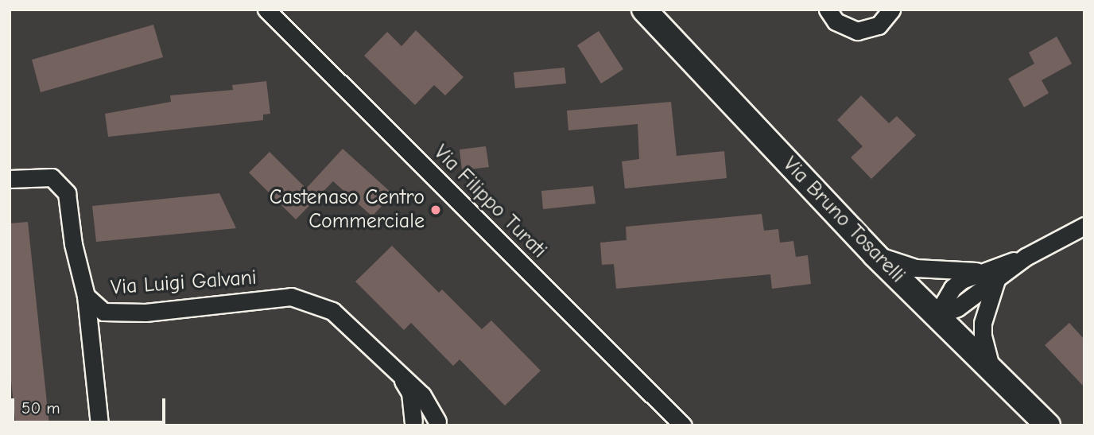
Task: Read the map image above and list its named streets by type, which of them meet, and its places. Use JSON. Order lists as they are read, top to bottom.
{
  "streets": {
    "street": ["Via Filippo Turati", "Via Bruno Tosarelli", "Via Luigi Galvani"]
  },
  "places": ["Castenaso Centro Commerciale"],
  "scale_bar": "50 m"
}
